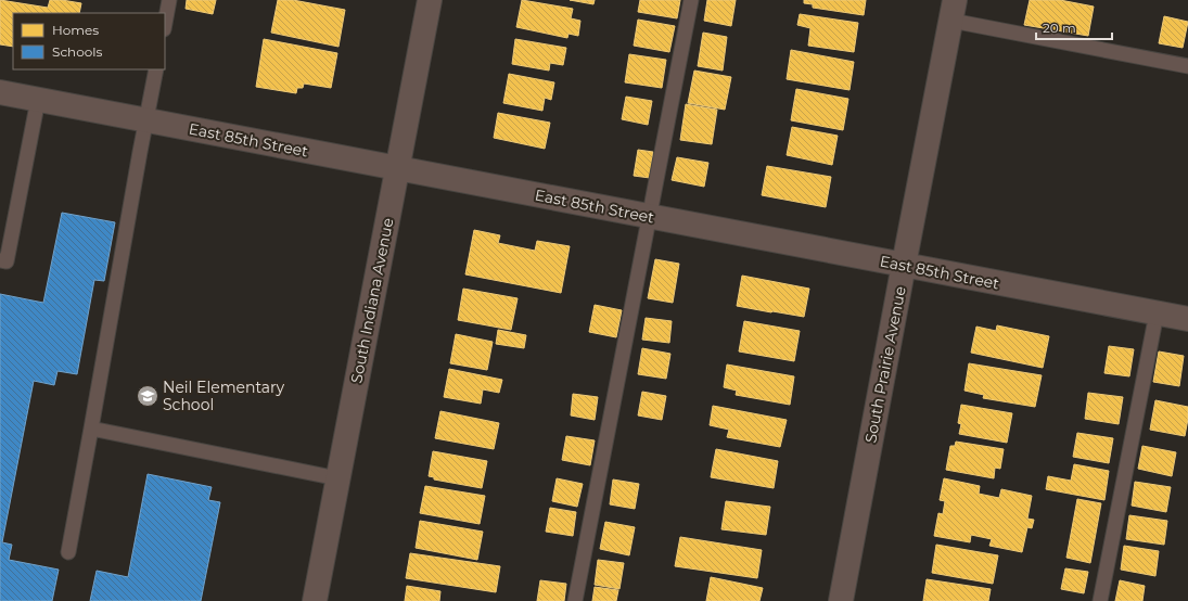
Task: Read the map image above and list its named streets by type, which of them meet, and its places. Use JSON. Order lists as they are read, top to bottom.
{
  "streets": {
    "street": ["East 85th Street", "South Indiana Avenue", "South Prairie Avenue"]
  },
  "crossings": [
    ["East 85th Street", "South Indiana Avenue"],
    ["East 85th Street", "South Prairie Avenue"]
  ],
  "places": {
    "school or university": ["Neil Elementary School"]
  },
  "legend": ["Homes", "Schools"],
  "scale_bar": "20 m"
}
